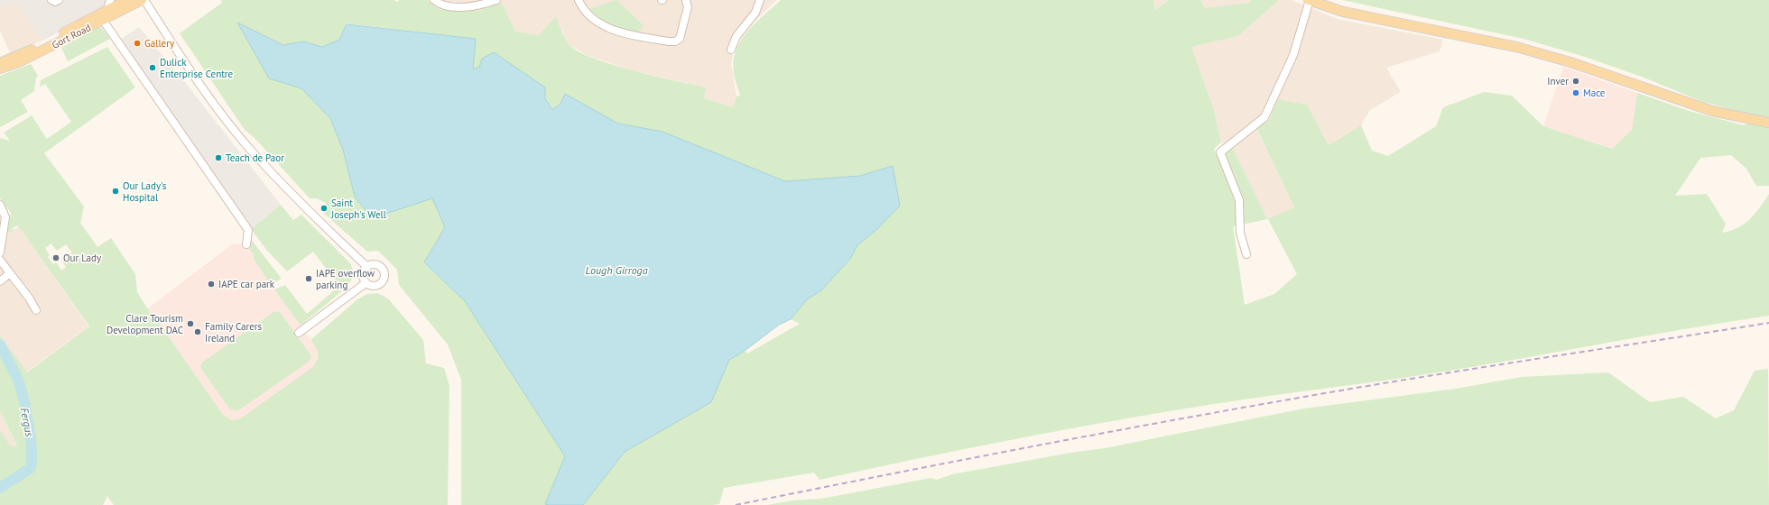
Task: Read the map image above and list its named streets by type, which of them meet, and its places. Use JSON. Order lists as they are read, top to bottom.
{
  "streets": {
    "main road": ["Gort Road"]
  },
  "water": ["Lough Girroga", "Fergus"],
  "places": [
    "Gallery",
    "Dulick Enterprise Centre",
    "Inver",
    "Mace",
    "Teach de Paor",
    "Our Lady's Hospital",
    "Saint Joseph's Well",
    "Our Lady",
    "IAPE overflow parking",
    "IAPE car park",
    "Clare Tourism Development DAC",
    "Family Carers Ireland"
  ]
}
